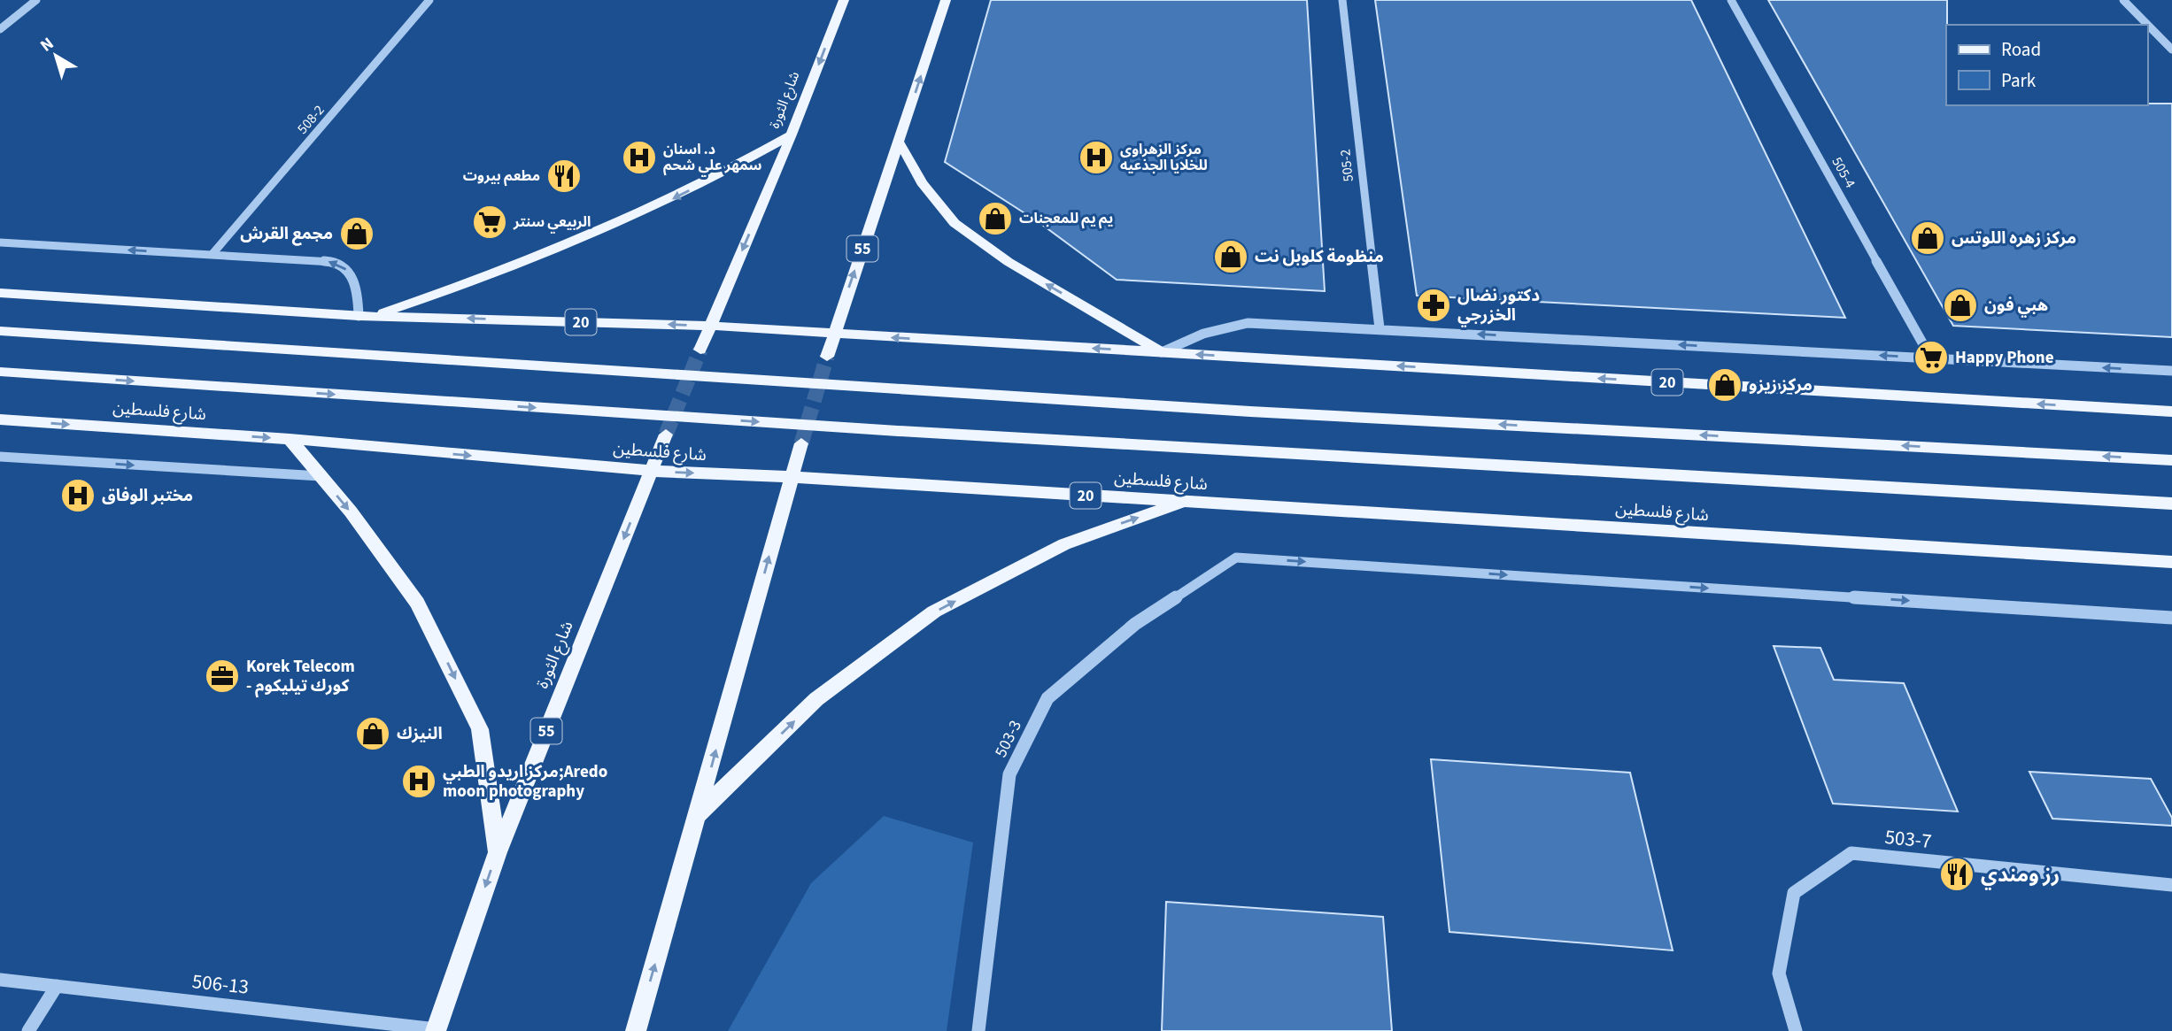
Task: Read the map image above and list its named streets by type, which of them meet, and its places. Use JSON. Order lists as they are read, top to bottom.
{
  "streets": {
    "main road": [
      "شارع الثورة",
      "55",
      "20",
      "شارع فلسطين"
    ],
    "street": [
      "508-2",
      "505-2",
      "505-4",
      "503-3",
      "503-7",
      "506-13"
    ]
  },
  "crossings": [
    ["شارع الثورة", "20"],
    ["شارع الثورة", "شارع فلسطين"],
    ["شارع الثورة", "506-13"],
    ["55", "20"]
  ],
  "one_way": ["503-3"],
  "places": {
    "hospital": [
      "د. اسنان سمهر علي شحم",
      "مركز الزهراوي للخلايا الجذعيه",
      "مختبر الوفاق",
      "مركز اريدو الطبي;Aredo moon photography"
    ],
    "restaurant": ["مطعم بيروت", "رز ومندي"],
    "shop": [
      "يم يم للمعجنات",
      "مجمع القرش",
      "مركز زهره اللوتس",
      "منظومة كلوبل نت",
      "هبي فون",
      "مركز زيزو",
      "النيزك"
    ],
    "supermarket": ["الربيعي سنتر", "Happy Phone"],
    "pharmacy": ["دكتور نضال الخزرجي"],
    "office": ["Korek Telecom - كورك تيليكوم"]
  },
  "legend": ["Road", "Park"],
  "north": "top left"
}
